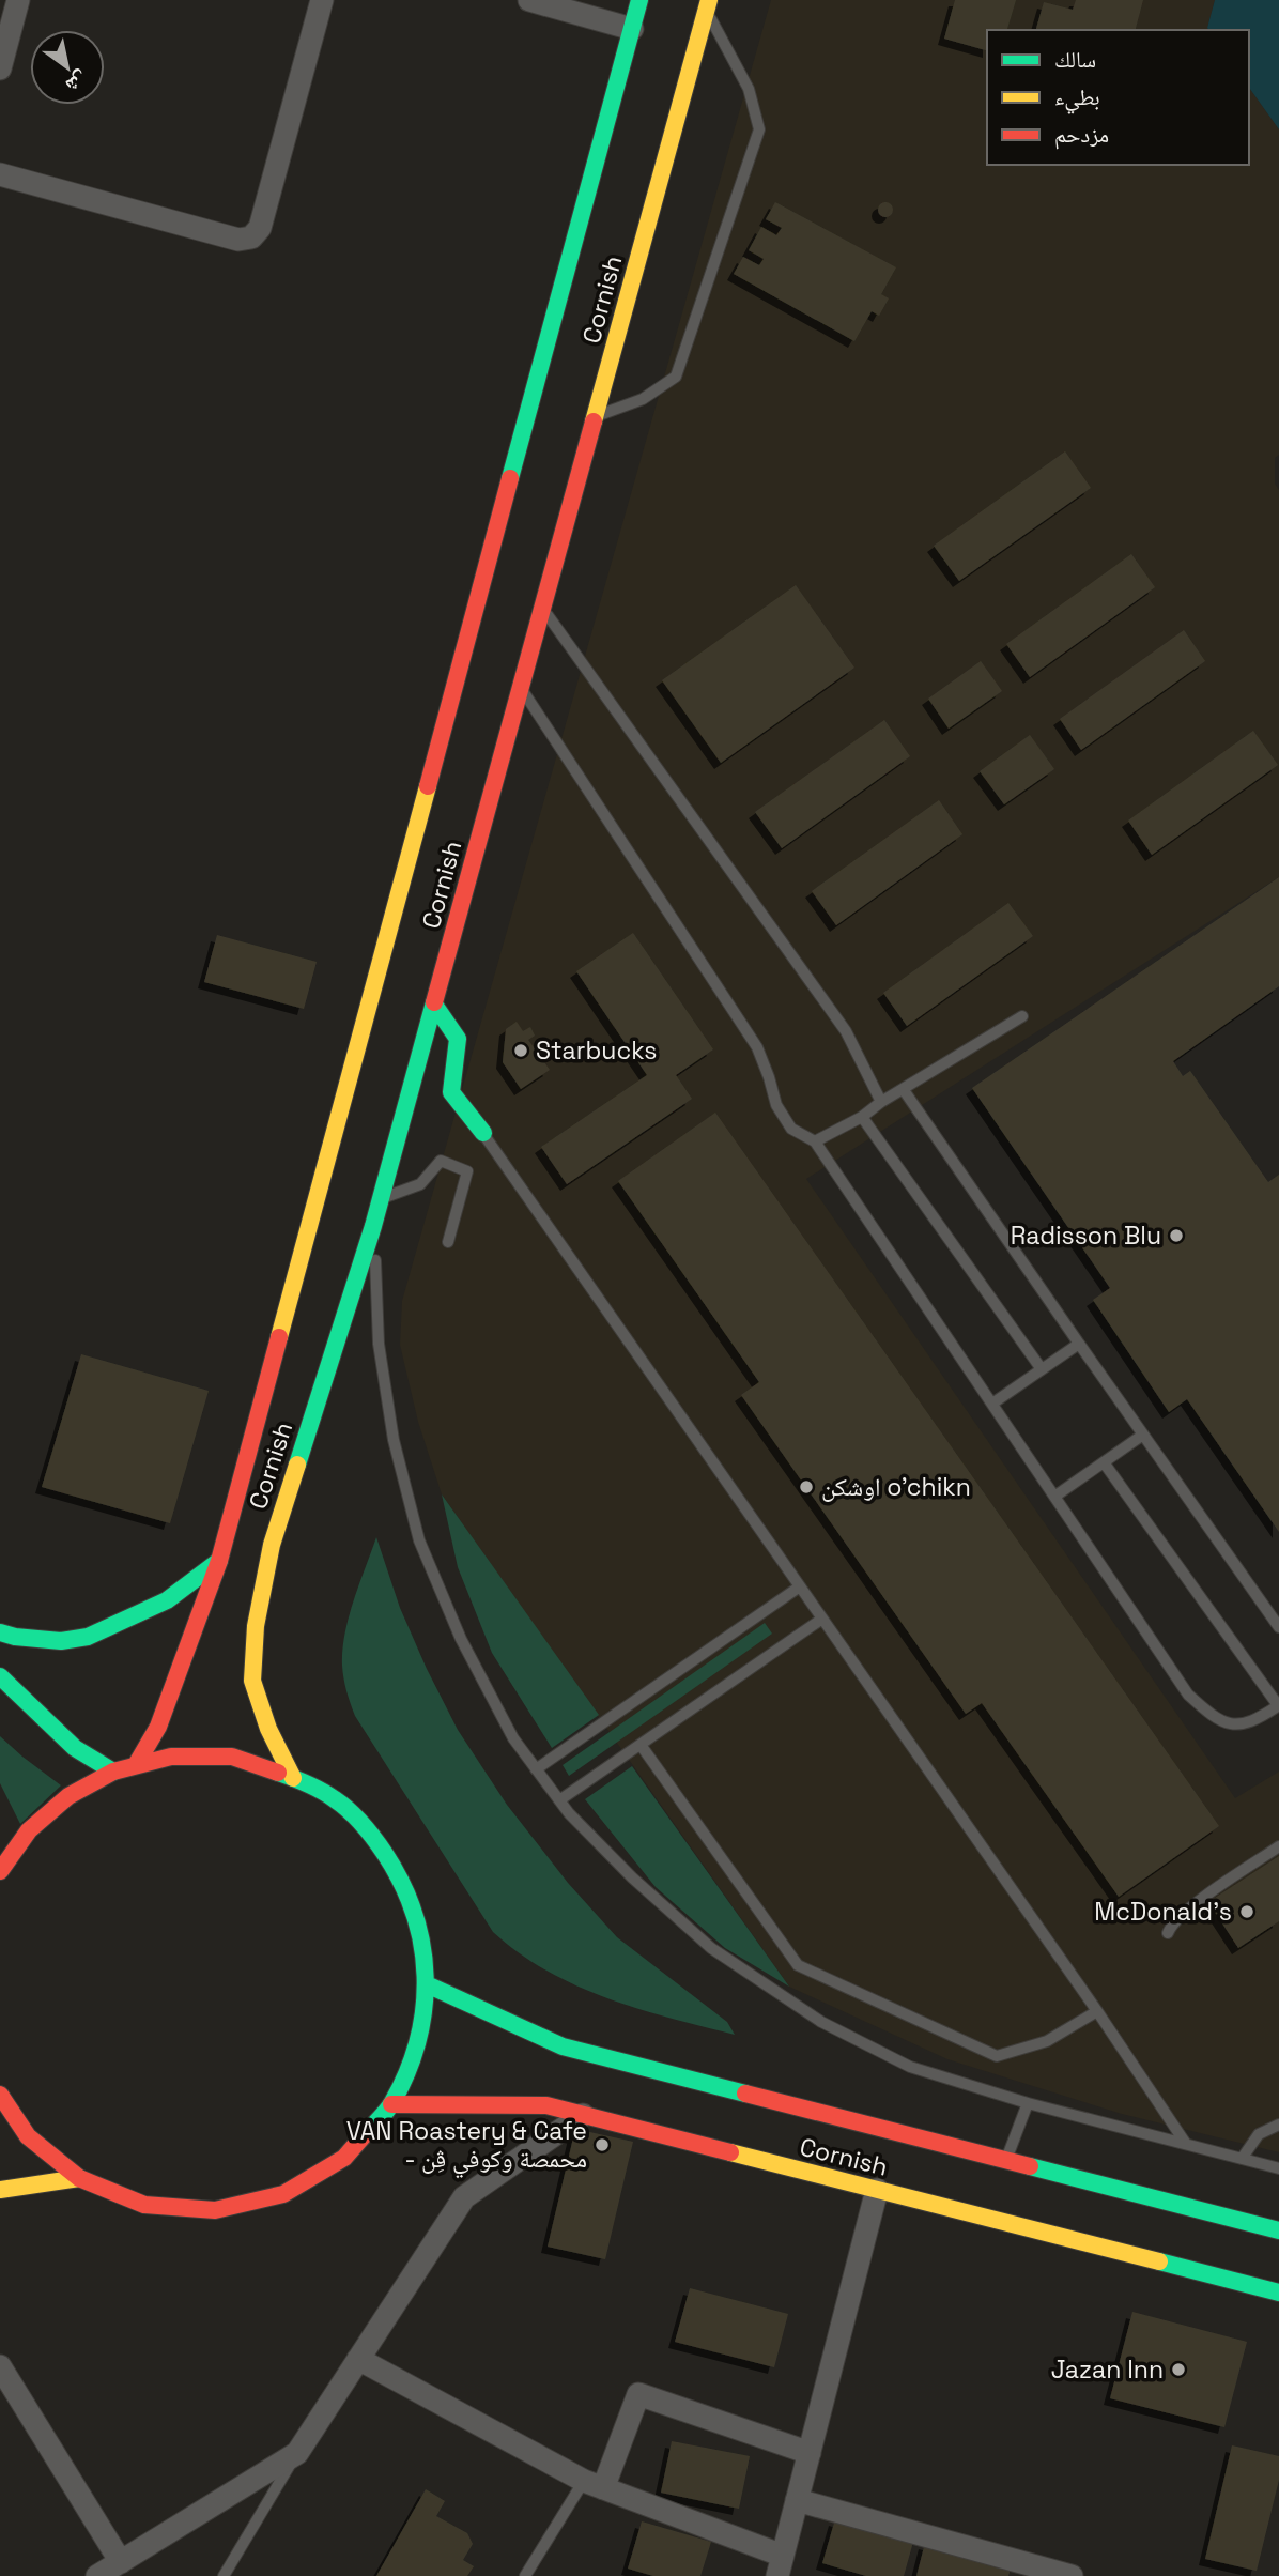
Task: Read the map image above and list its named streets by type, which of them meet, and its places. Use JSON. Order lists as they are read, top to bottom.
{
  "streets": {
    "main road": ["Cornish"]
  },
  "places": [
    "Starbucks",
    "Radisson Blu",
    "اوشكن o'chikn",
    "McDonald's",
    "VAN Roastery & Cafe - محمصة وكوفي ڤِن",
    "Jazan Inn"
  ],
  "legend": ["سالك", "بطيء", "مزدحم"],
  "north": "bottom right"
}
